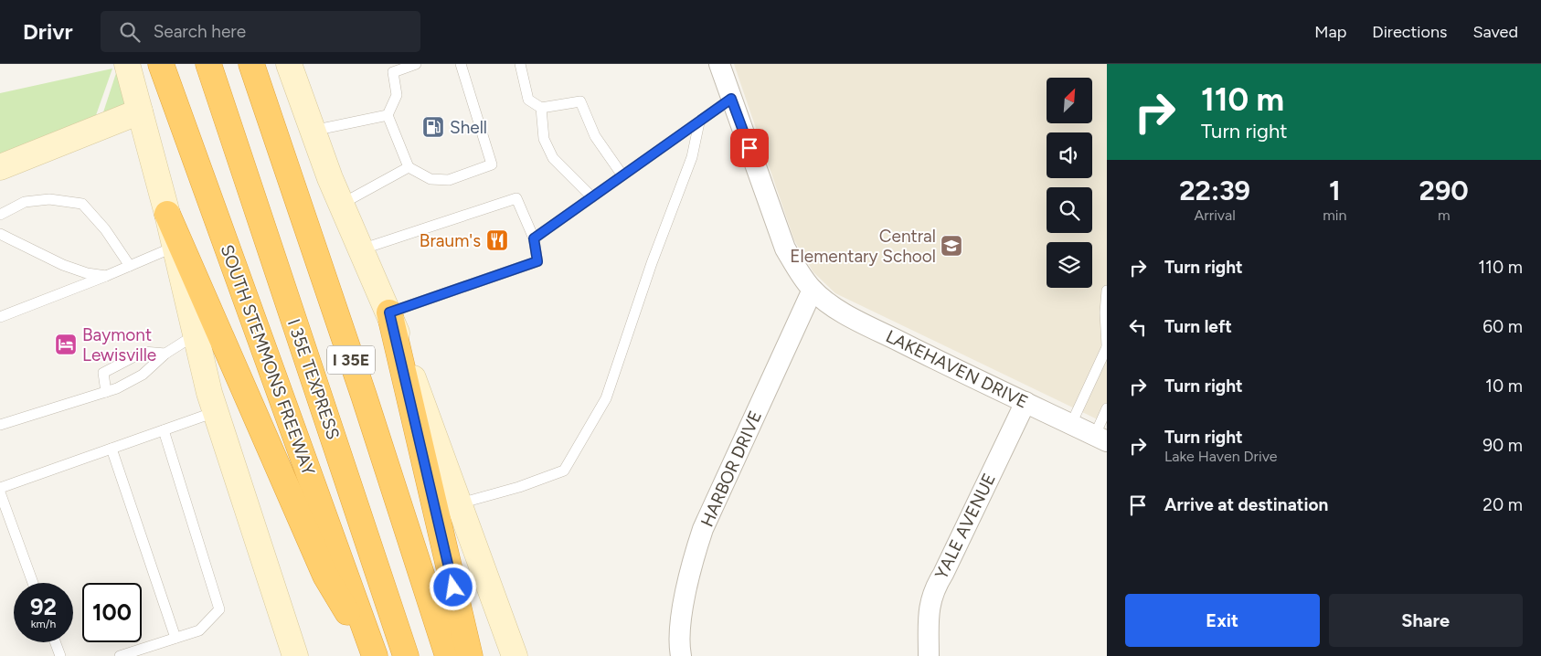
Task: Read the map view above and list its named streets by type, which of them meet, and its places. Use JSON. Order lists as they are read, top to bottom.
{
  "streets": {
    "highway": ["SOUTH STEMMONS FREEWAY", "I 35E", "I 35E TEXPRESS"],
    "street": ["LAKEHAVEN DRIVE", "HARBOR DRIVE", "YALE AVENUE"]
  },
  "crossings": [
    ["LAKEHAVEN DRIVE", "HARBOR DRIVE"],
    ["LAKEHAVEN DRIVE", "YALE AVENUE"]
  ],
  "places": {
    "fuel station": ["Shell"],
    "restaurant": ["Braum's"],
    "school or university": ["Central Elementary School"],
    "hotel": ["Baymont Lewisville"]
  },
  "north": "top right",
  "page": {
    "header": "Drivr",
    "search": "Search here",
    "nav": ["Map", "Directions", "Saved"],
    "turn": ["110 m", "Turn right"],
    "eta": [
      "22:39",
      "Arrival",
      "1",
      "min",
      "290",
      "m"
    ],
    "list": [
      {
        "name": "Turn right",
        "value": "110 m"
      },
      {
        "name": "Turn left",
        "value": "60 m"
      },
      {
        "name": "Turn right",
        "value": "10 m"
      },
      {
        "name": "Turn right",
        "note": "Lake Haven Drive",
        "value": "90 m"
      },
      {
        "name": "Arrive at destination",
        "value": "20 m"
      }
    ],
    "speed": "92 km/h",
    "limit": "100",
    "buttons": ["Exit", "Share"]
  }
}
